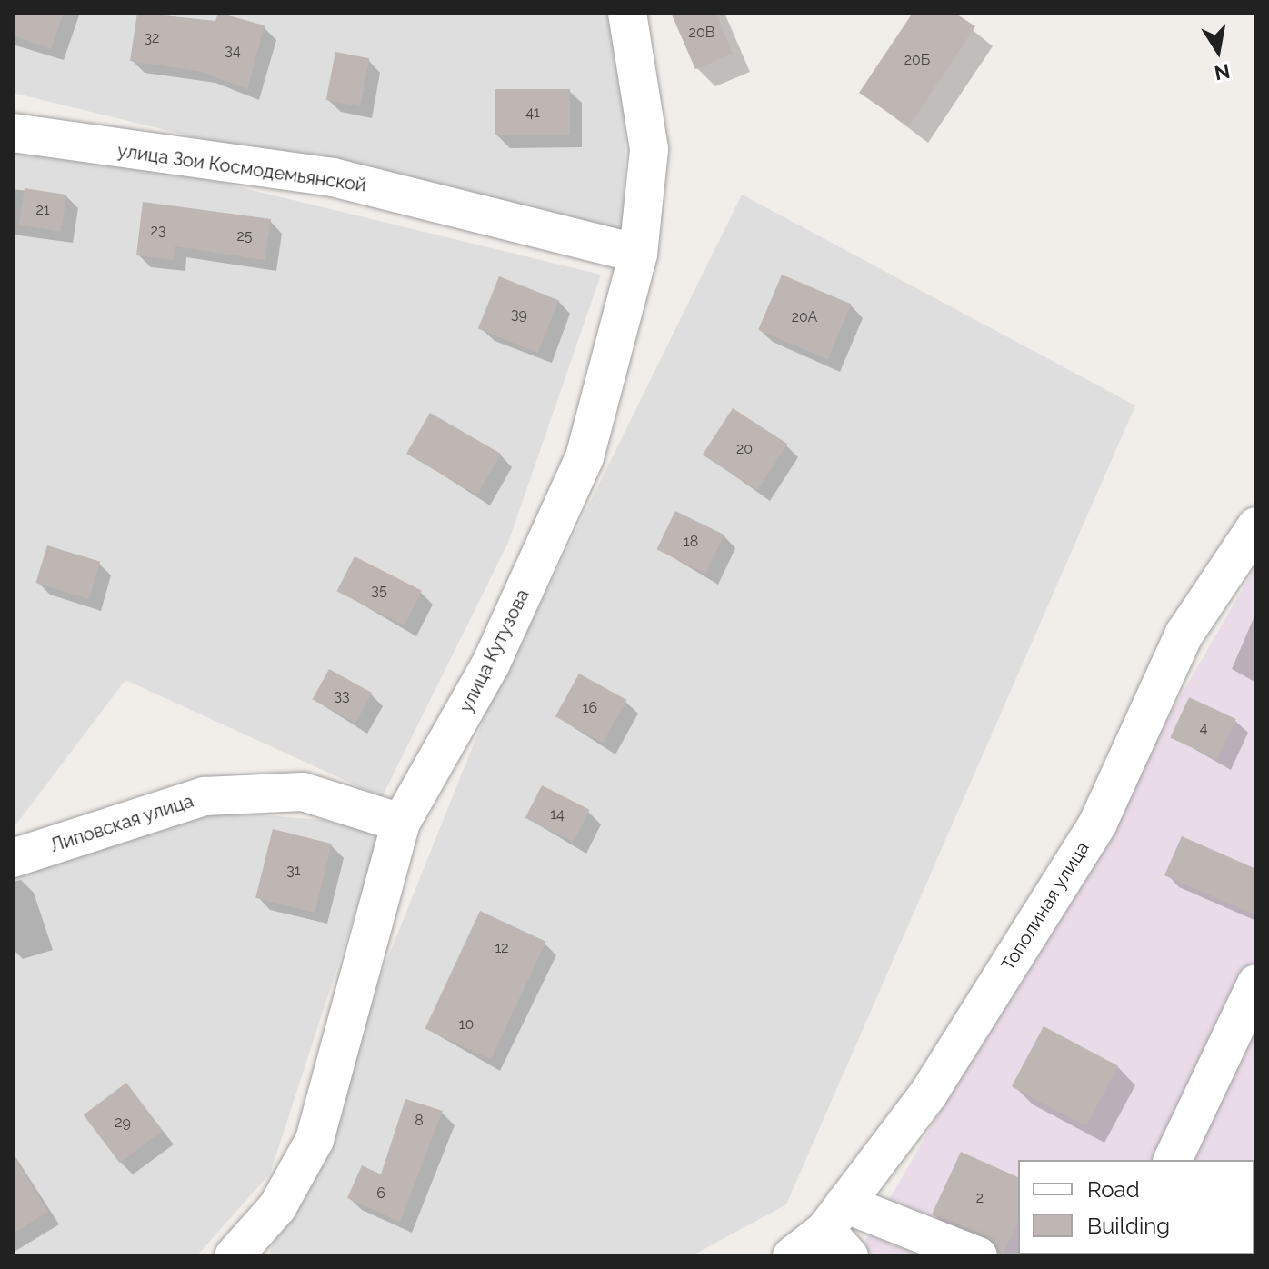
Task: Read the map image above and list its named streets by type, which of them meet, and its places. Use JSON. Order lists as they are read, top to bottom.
{
  "streets": {
    "street": [
      "улица Зои Космодемьянской",
      "улица Кутузова",
      "Липовская улица",
      "Тополиная улица"
    ]
  },
  "crossings": [
    ["улица Зои Космодемьянской", "улица Кутузова"],
    ["улица Кутузова", "Липовская улица"]
  ],
  "house_numbers": [
    "20В",
    "32",
    "34",
    "20Б",
    "41",
    "21",
    "23",
    "25",
    "39",
    "20А",
    "20",
    "18",
    "35",
    "33",
    "16",
    "4",
    "14",
    "31",
    "12",
    "10",
    "8",
    "29",
    "6",
    "2"
  ],
  "legend": ["Road", "Building"],
  "north": "bottom"
}
